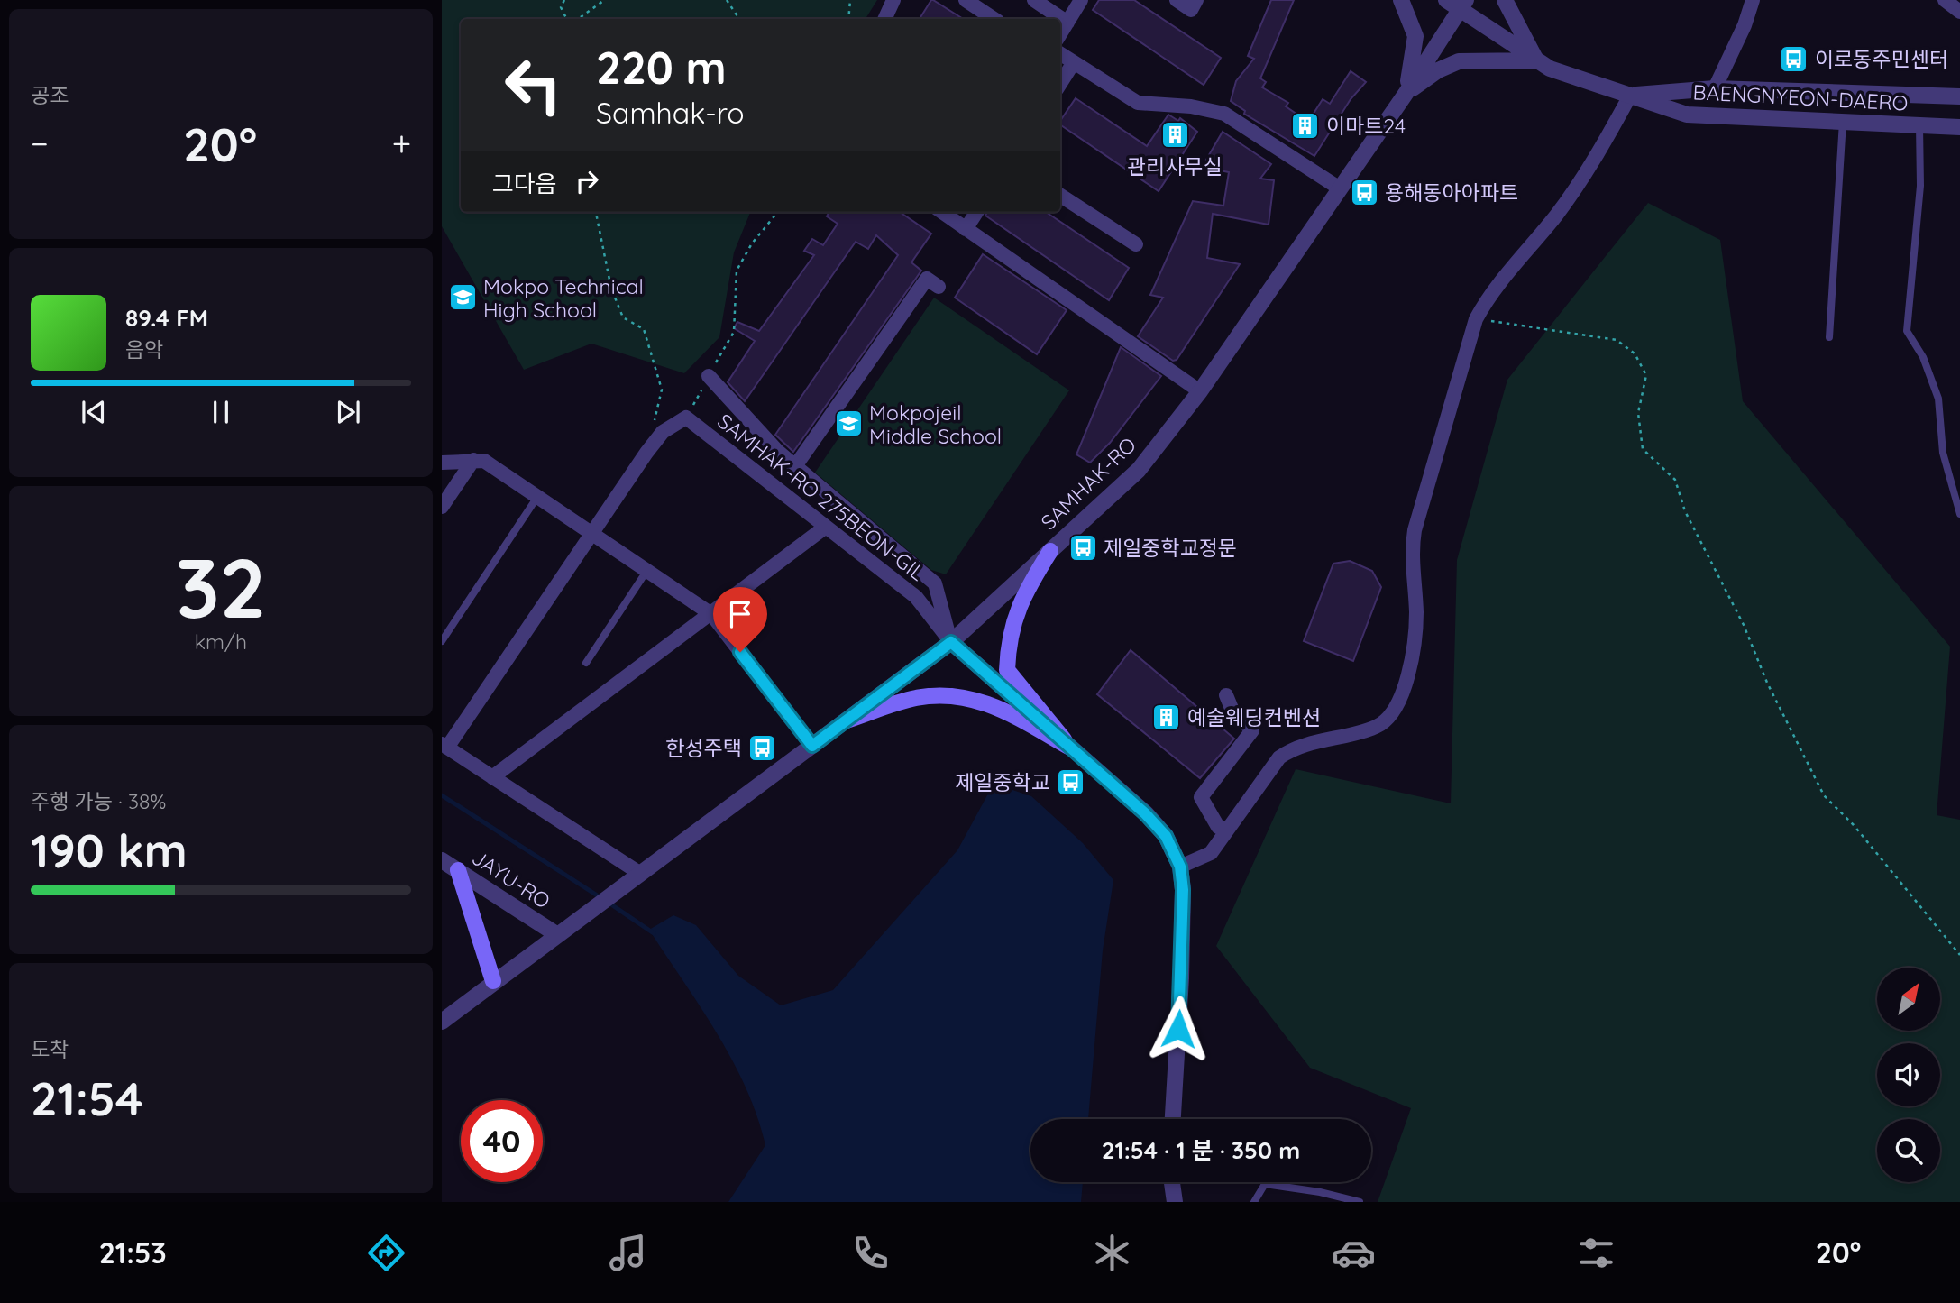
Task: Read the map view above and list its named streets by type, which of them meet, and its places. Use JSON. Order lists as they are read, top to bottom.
{
  "streets": {
    "street": [
      "BAENGNYEON-DAERO",
      "SAMHAK-RO",
      "SAMHAK-RO 275BEON-GIL",
      "JAYU-RO"
    ]
  },
  "crossings": [
    ["SAMHAK-RO", "SAMHAK-RO 275BEON-GIL"],
    ["SAMHAK-RO", "JAYU-RO"]
  ],
  "places": {
    "bus stop": [
      "이로동주민센터",
      "용해동아아파트",
      "제일중학교정문",
      "한성주택",
      "제일중학교"
    ],
    "building": ["이마트24", "관리사무실", "예술웨딩컨벤션"],
    "school or university": ["Mokpo Technical High School", "Mokpojeil Middle School"]
  },
  "north": "top right",
  "page": {
    "tile": [
      "공조",
      ["32", "km/h"],
      ["주행 가능 · 38%", "190 km"],
      ["도착", "21:54"]
    ],
    "turn": ["220 m", "Samhak-ro"],
    "heat": ["−", "20°", "+"],
    "then": "그다음",
    "song": ["89.4 FM", "음악"],
    "limit": "40",
    "trip": "21:54 · 1 분 · 350 m",
    "tabs": ["21:53", "20°"]
  }
}
